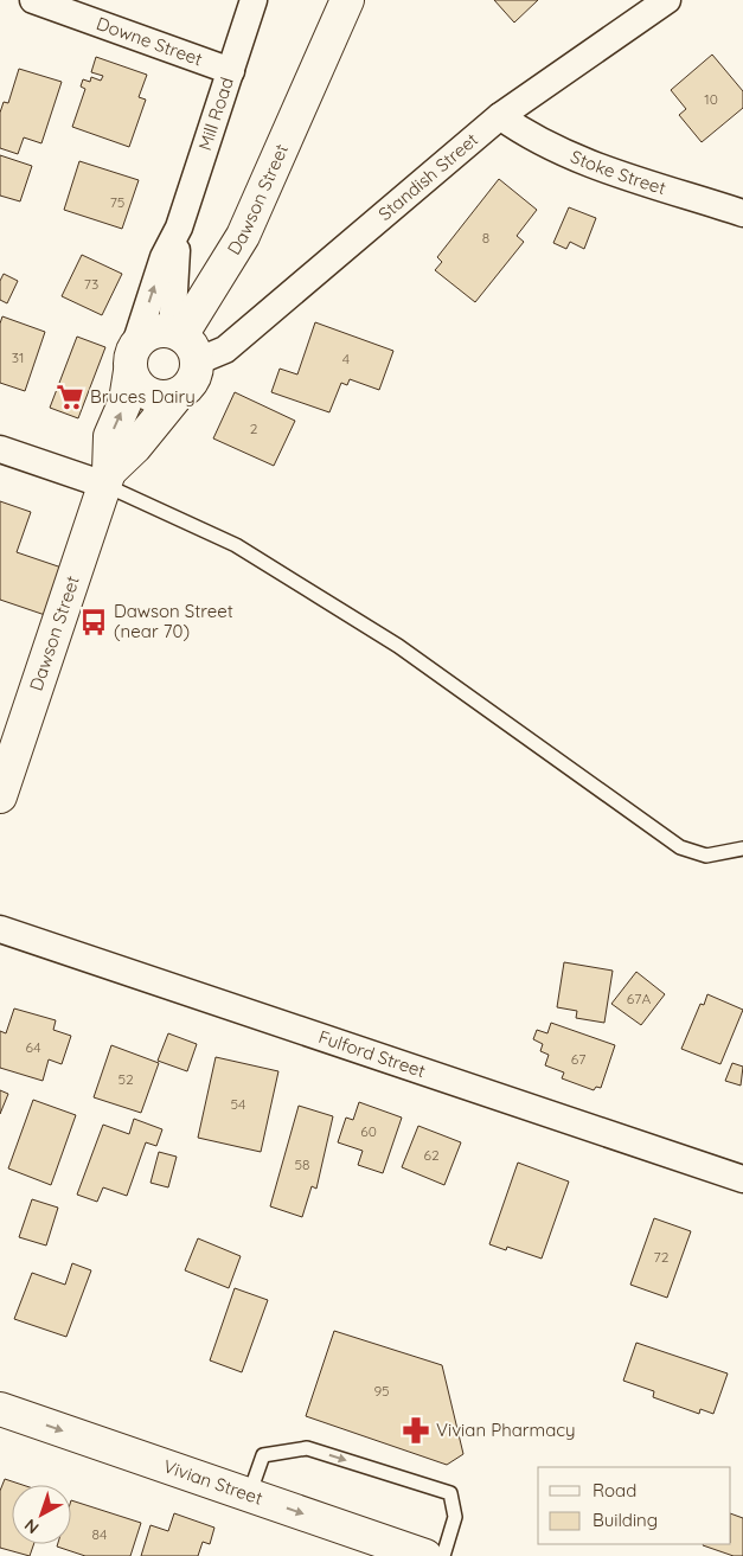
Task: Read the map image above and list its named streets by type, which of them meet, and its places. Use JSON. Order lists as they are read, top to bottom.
{
  "streets": {
    "street": [
      "Downe Street",
      "Mill Road",
      "Stoke Street",
      "Standish Street",
      "Dawson Street",
      "Fulford Street",
      "Vivian Street"
    ]
  },
  "crossings": [
    ["Downe Street", "Mill Road"],
    ["Mill Road", "Standish Street"],
    ["Mill Road", "Dawson Street"],
    ["Stoke Street", "Standish Street"],
    ["Standish Street", "Dawson Street"]
  ],
  "one_way": ["Vivian Street"],
  "places": {
    "supermarket": ["Bruces Dairy"],
    "bus stop": ["Dawson Street (near 70)"],
    "pharmacy": ["Vivian Pharmacy"]
  },
  "house_numbers": [
    "10",
    "75",
    "8",
    "73",
    "31",
    "4",
    "2",
    "67A",
    "64",
    "67",
    "52",
    "54",
    "60",
    "62",
    "58",
    "72",
    "95",
    "84"
  ],
  "legend": ["Road", "Building"],
  "north": "bottom left"
}
